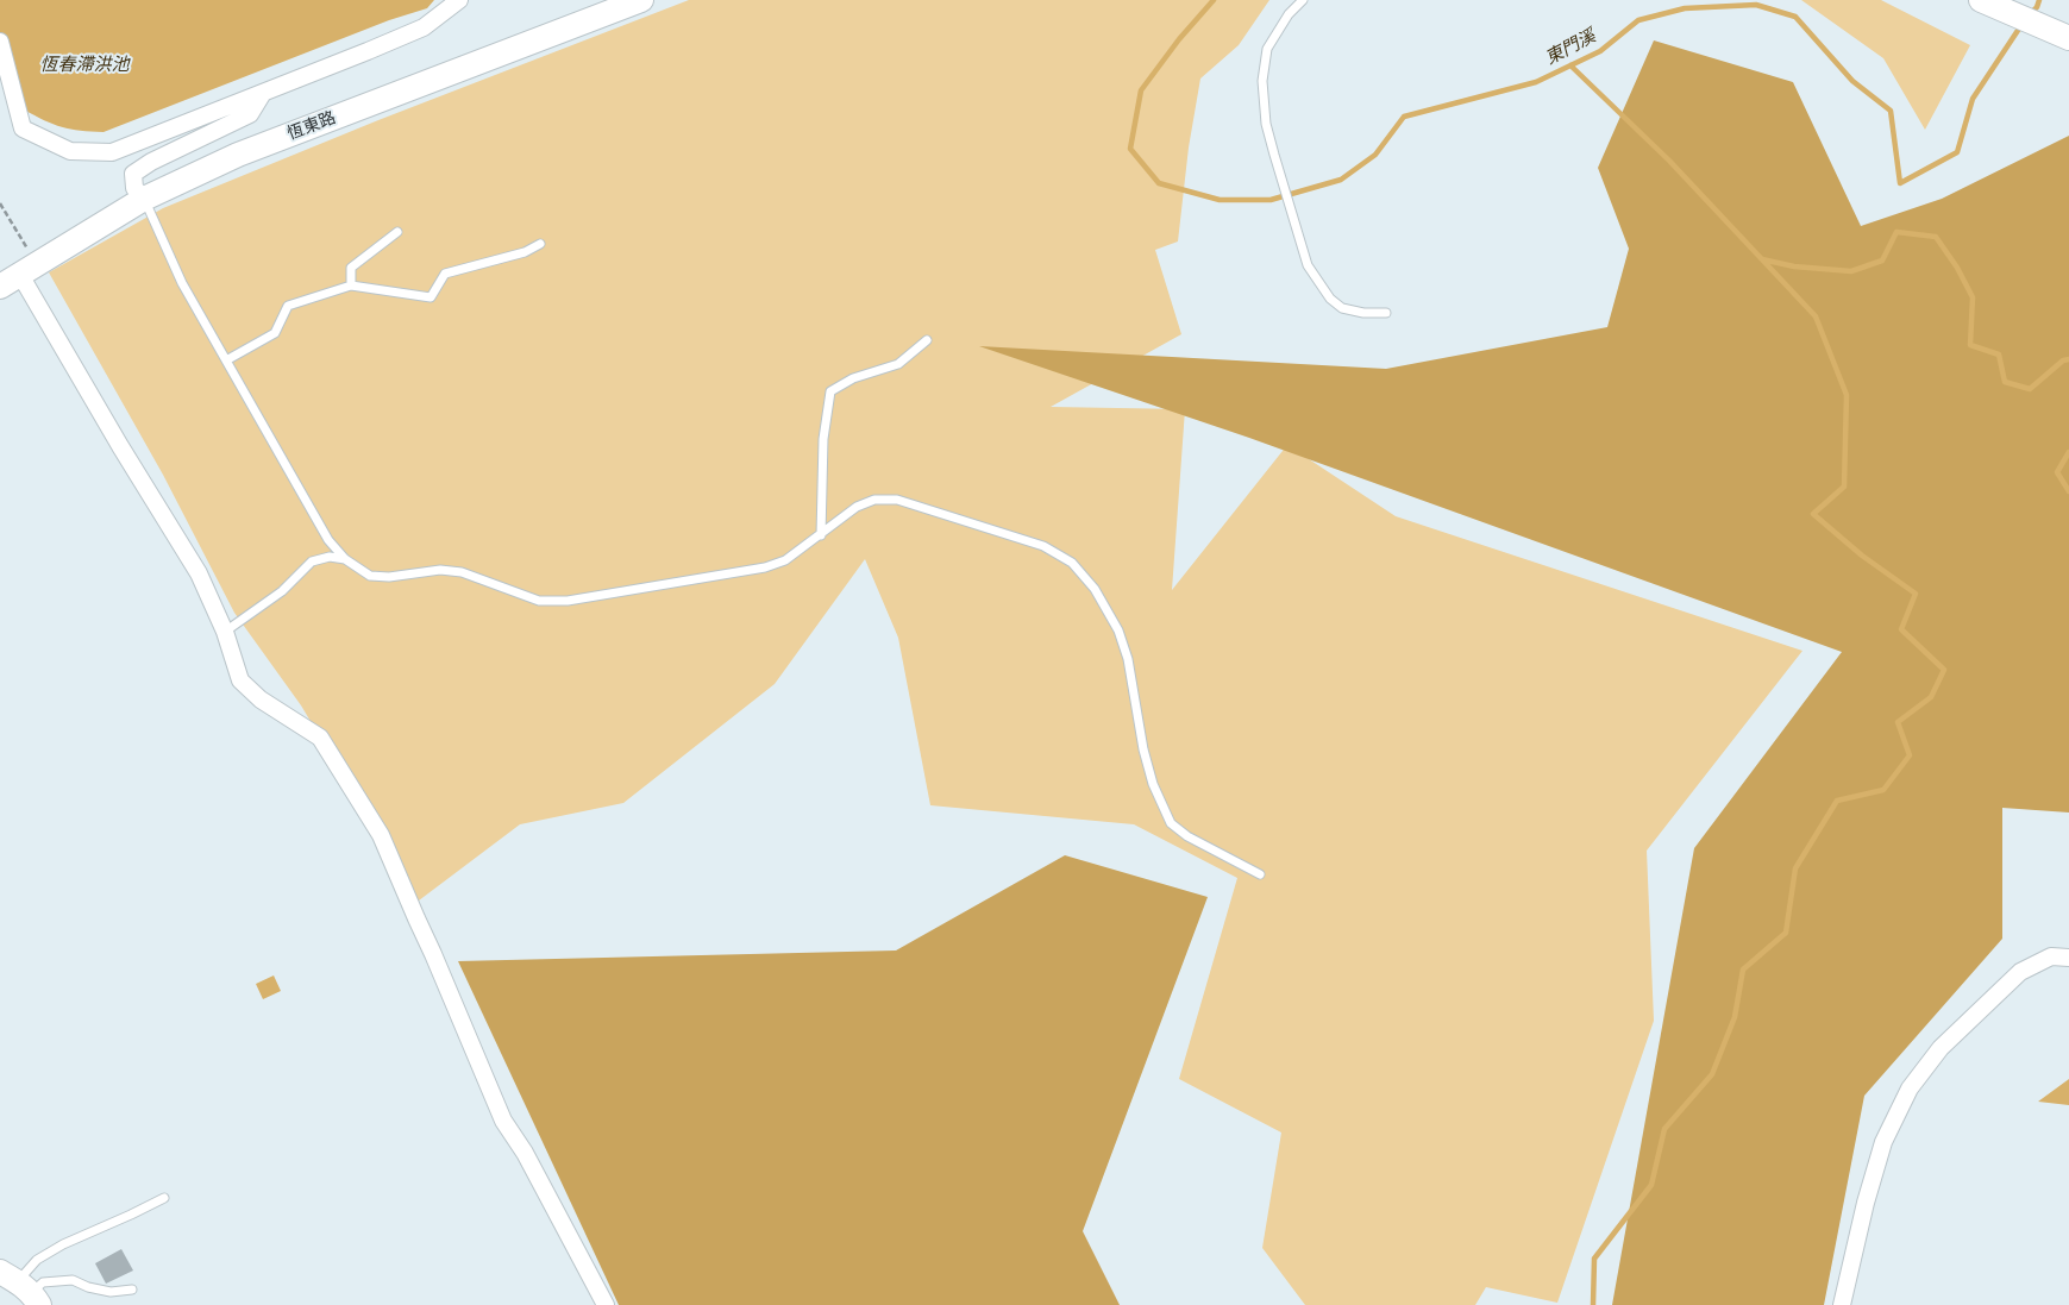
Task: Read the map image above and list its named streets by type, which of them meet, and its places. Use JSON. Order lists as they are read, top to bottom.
{
  "streets": {
    "main road": ["恆東路"]
  },
  "water": ["東門溪", "恆春滯洪池"]
}
